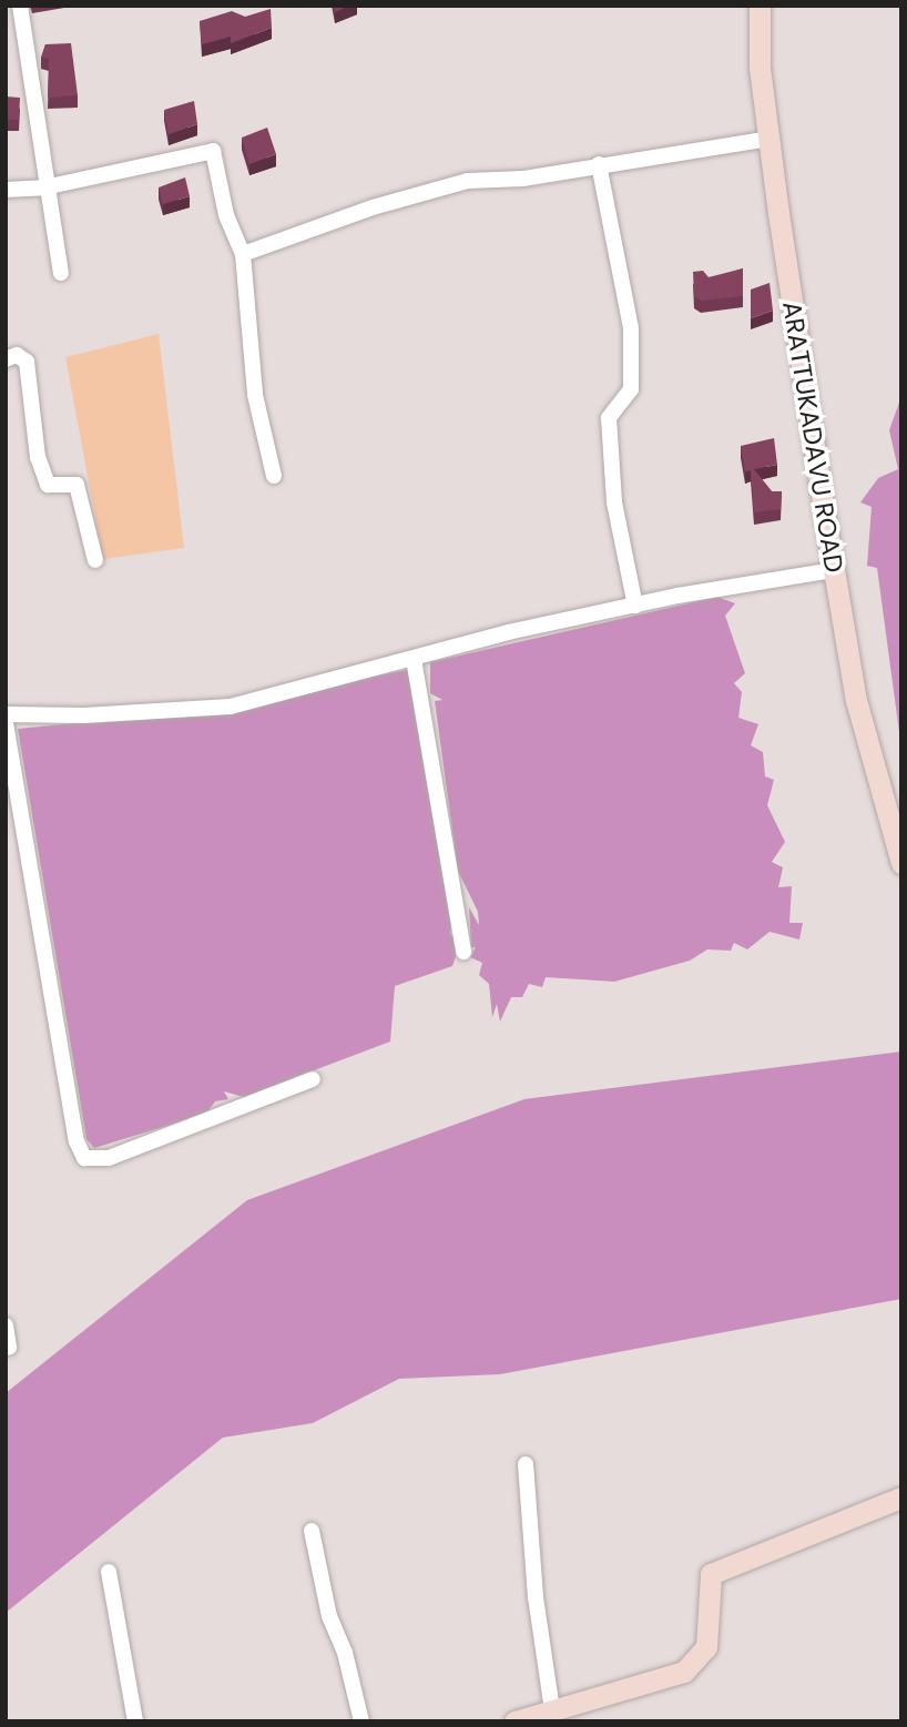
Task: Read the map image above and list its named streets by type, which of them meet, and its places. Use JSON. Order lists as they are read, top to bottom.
{
  "streets": {
    "main road": ["ARATTUKADAVU ROAD"]
  }
}
